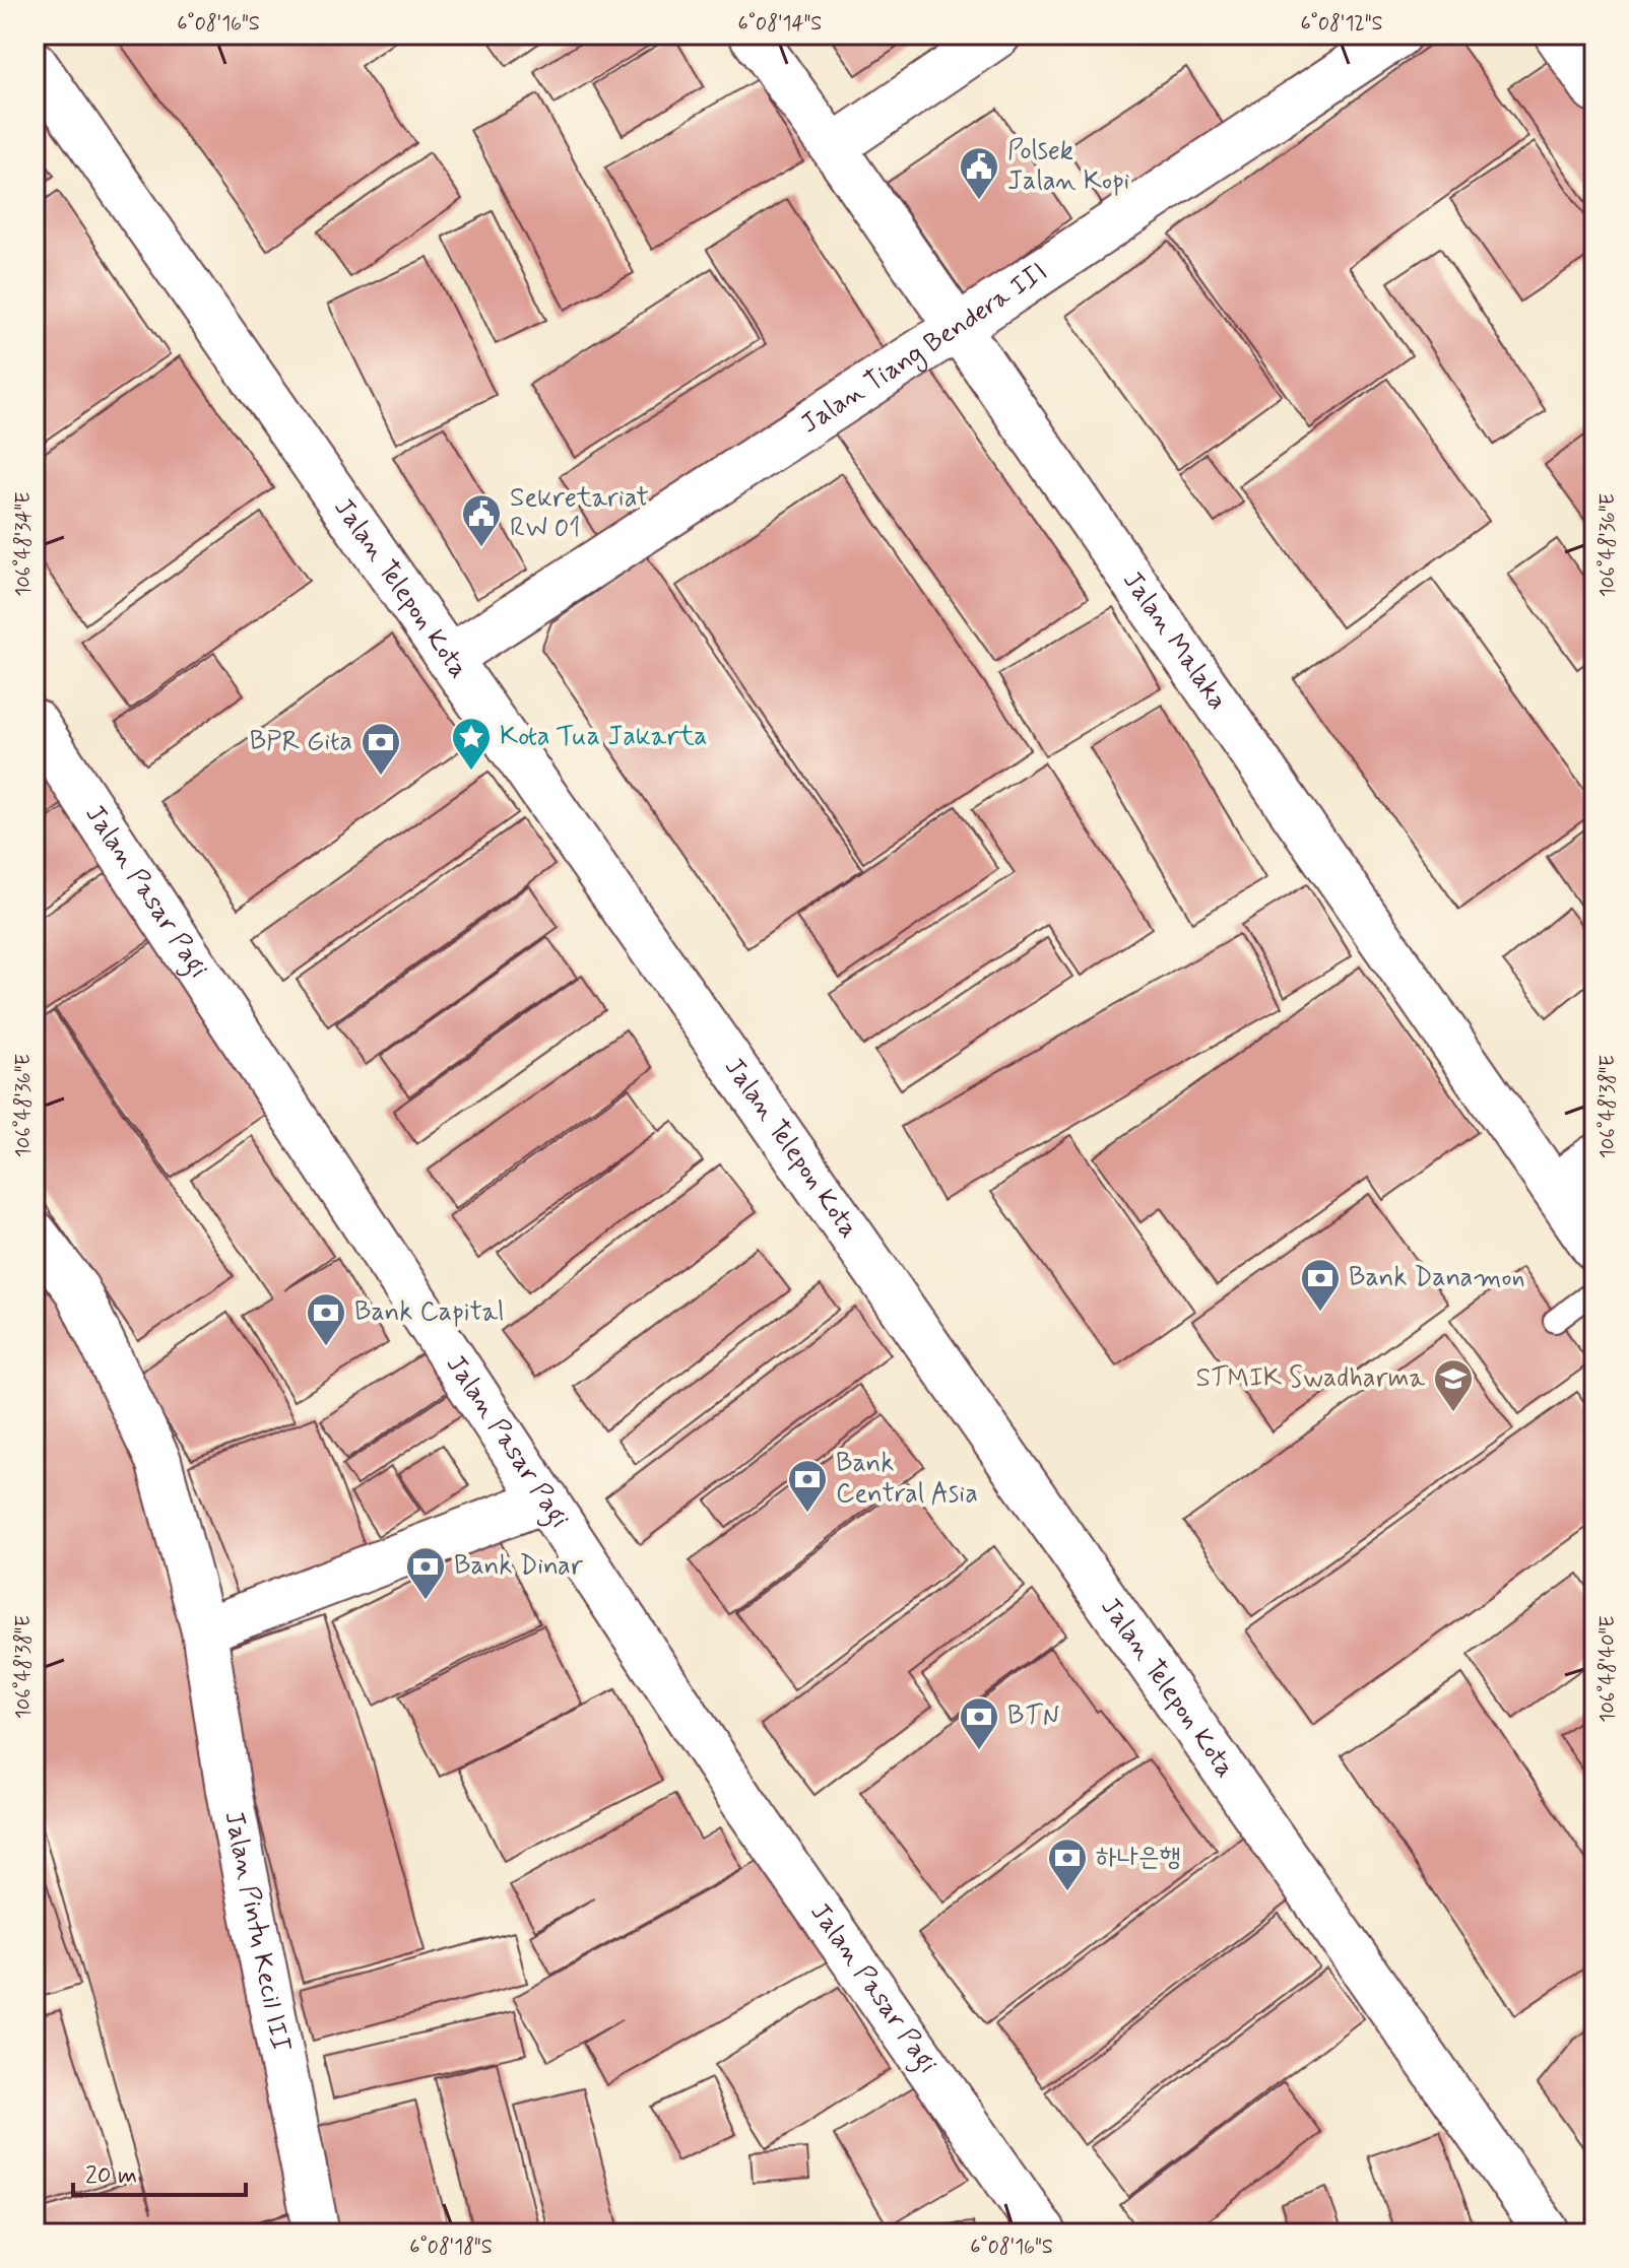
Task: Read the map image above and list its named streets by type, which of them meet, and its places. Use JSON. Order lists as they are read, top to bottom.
{
  "streets": {
    "street": [
      "Jalan Tiang Bendera III",
      "Jalan Telepon Kota",
      "Jalan Malaka",
      "Jalan Pasar Pagi",
      "Jalan Pintu Kecil III"
    ]
  },
  "crossings": [
    ["Jalan Tiang Bendera III", "Jalan Telepon Kota"],
    ["Jalan Tiang Bendera III", "Jalan Malaka"]
  ],
  "places": {
    "public building": ["Polsek Jalan Kopi", "Sekretariat RW 01"],
    "place": ["Kota Tua Jakarta"],
    "bank": [
      "BPR Gita",
      "Bank Danamon",
      "Bank Capital",
      "Bank Central Asia",
      "Bank Dinar",
      "BTN",
      "하나은행"
    ],
    "school or university": ["STMIK Swadharma"]
  },
  "scale_bar": "20 m",
  "coordinates": [
    "6°08'16\"S",
    "6°08'14\"S",
    "6°08'12\"S",
    "106°48'34\"E",
    "106°48'36\"E",
    "106°48'38\"E",
    "106°48'40\"E",
    "6°08'18\"S"
  ]
}
